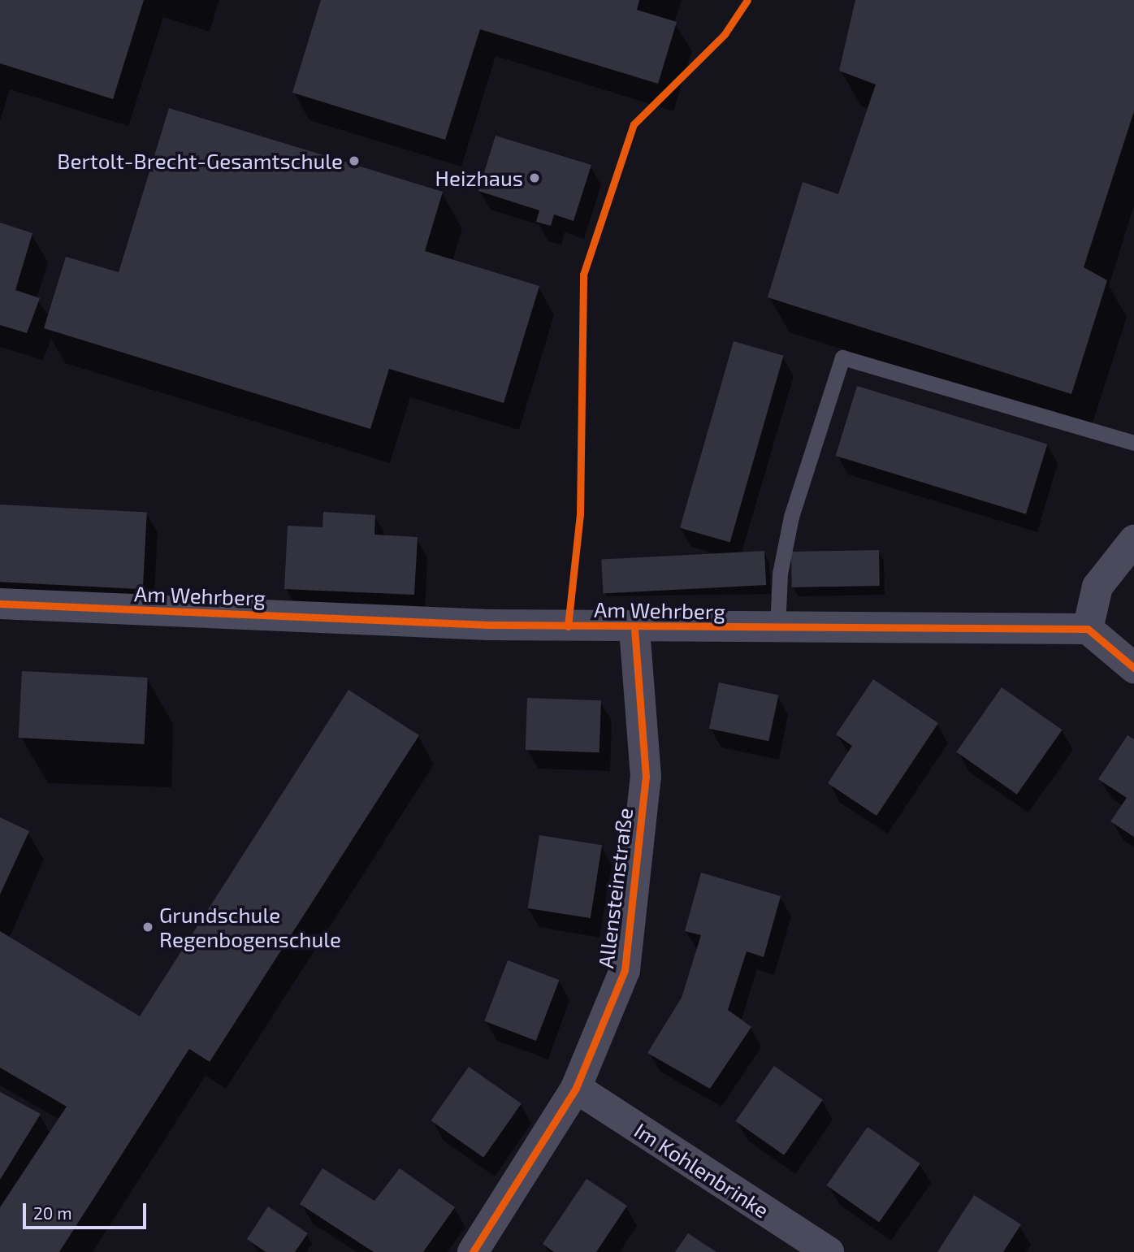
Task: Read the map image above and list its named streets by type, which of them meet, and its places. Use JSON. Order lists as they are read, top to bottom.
{
  "streets": {
    "street": ["Am Wehrberg", "Allensteinstraße", "Im Kohlenbrinke"]
  },
  "crossings": [
    ["Am Wehrberg", "Allensteinstraße"],
    ["Allensteinstraße", "Im Kohlenbrinke"]
  ],
  "places": ["Bertolt-Brecht-Gesamtschule", "Heizhaus", "Grundschule Regenbogenschule"],
  "scale_bar": "20 m"
}
